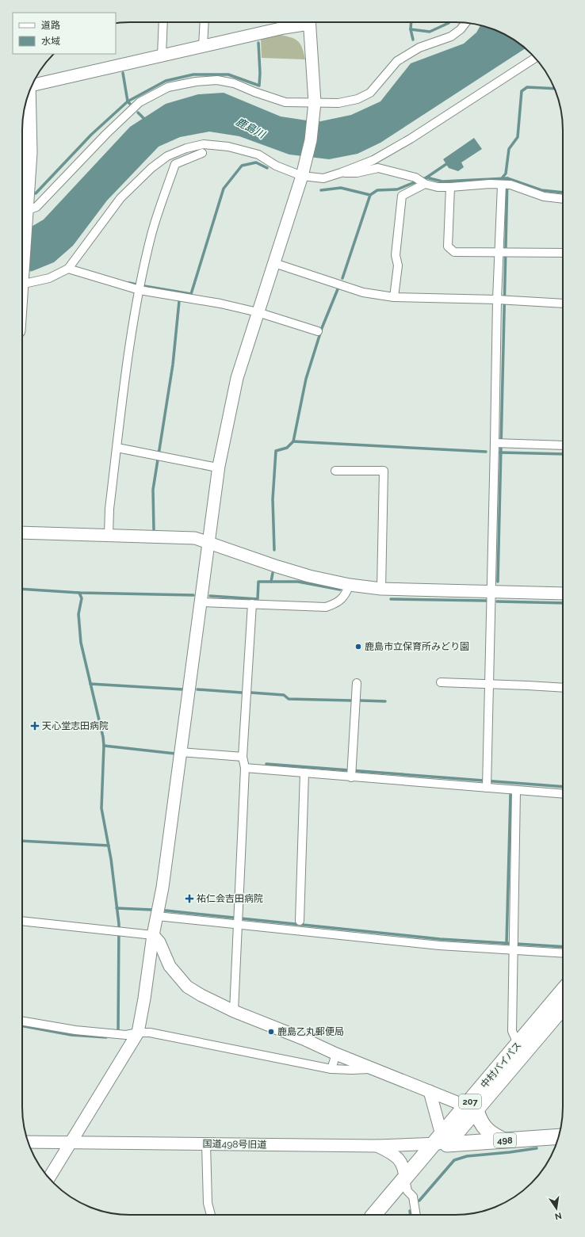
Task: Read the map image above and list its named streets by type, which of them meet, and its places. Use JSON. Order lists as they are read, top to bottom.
{
  "streets": {
    "highway": ["中村バイパス", "207", "498"],
    "street": ["国道498号旧道"]
  },
  "crossings": [
    ["中村バイパス", "498"],
    ["中村バイパス", "国道498号旧道"],
    ["498", "国道498号旧道"]
  ],
  "water": ["鹿島川"],
  "places": {
    "other": ["鹿島市立保育所みどり園", "鹿島乙丸郵便局"],
    "health": ["天心堂志田病院", "祐仁会吉田病院"]
  },
  "legend": ["道路", "水域"],
  "north": "bottom"
}
